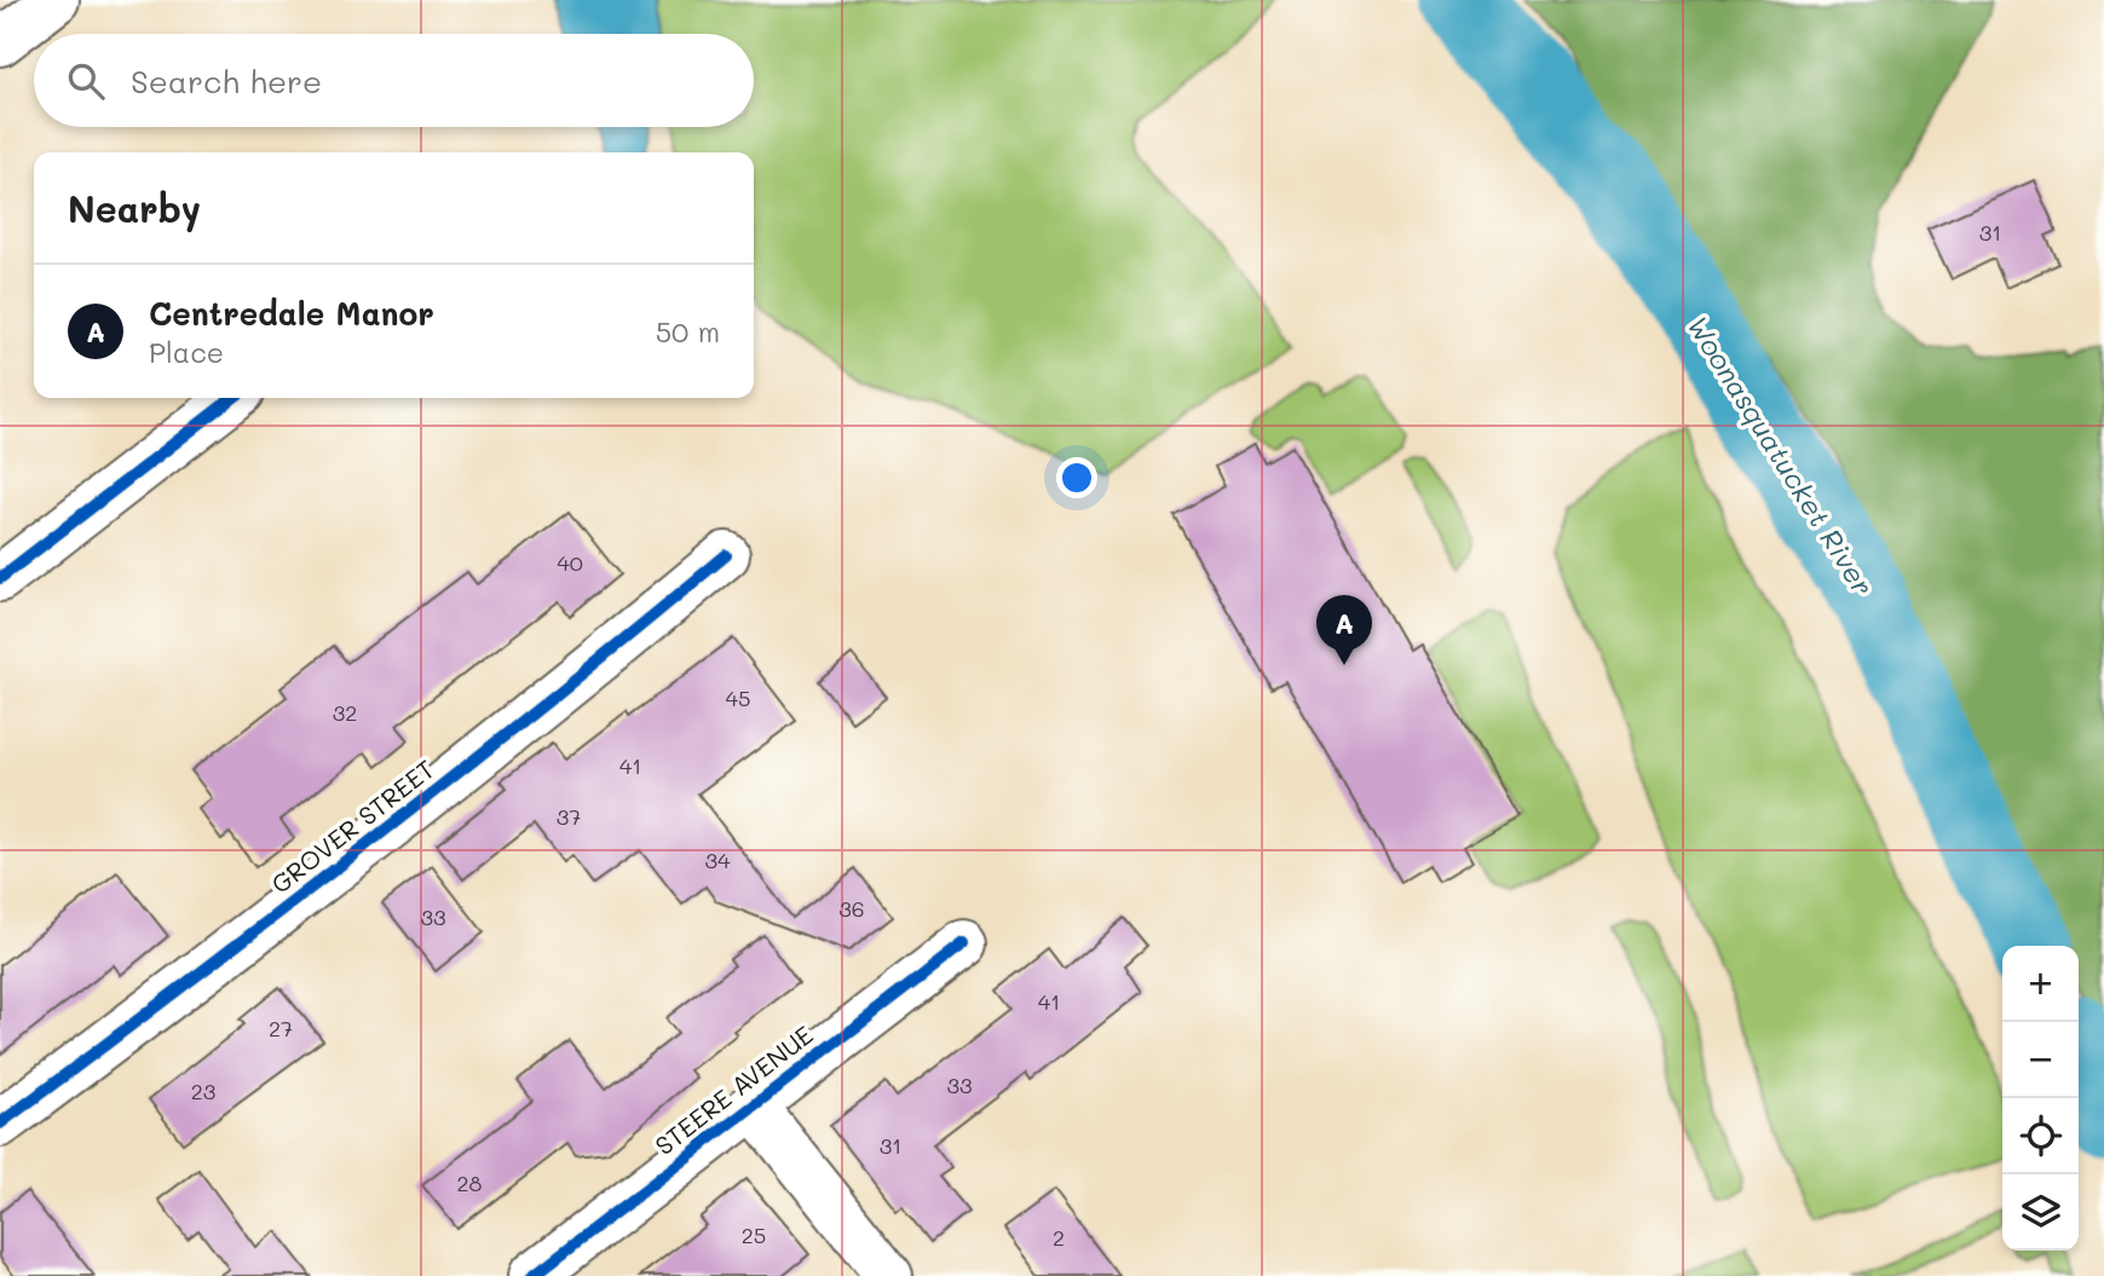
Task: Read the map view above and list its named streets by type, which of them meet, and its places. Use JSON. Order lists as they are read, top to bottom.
{
  "streets": {
    "street": ["GROVER STREET", "STEERE AVENUE"]
  },
  "water": ["Woonasquatucket River"],
  "house_numbers": [
    "31",
    "40",
    "45",
    "32",
    "41",
    "37",
    "34",
    "36",
    "33",
    "41",
    "27",
    "33",
    "23",
    "31",
    "28",
    "25",
    "2"
  ],
  "page": {
    "search": "Search here",
    "heading": "Nearby",
    "list": [
      {
        "mark": "A",
        "name": "Centredale Manor",
        "note": "Place",
        "value": "50 m"
      }
    ],
    "pins": "A",
    "map_buttons": ["+", "−"]
  }
}
